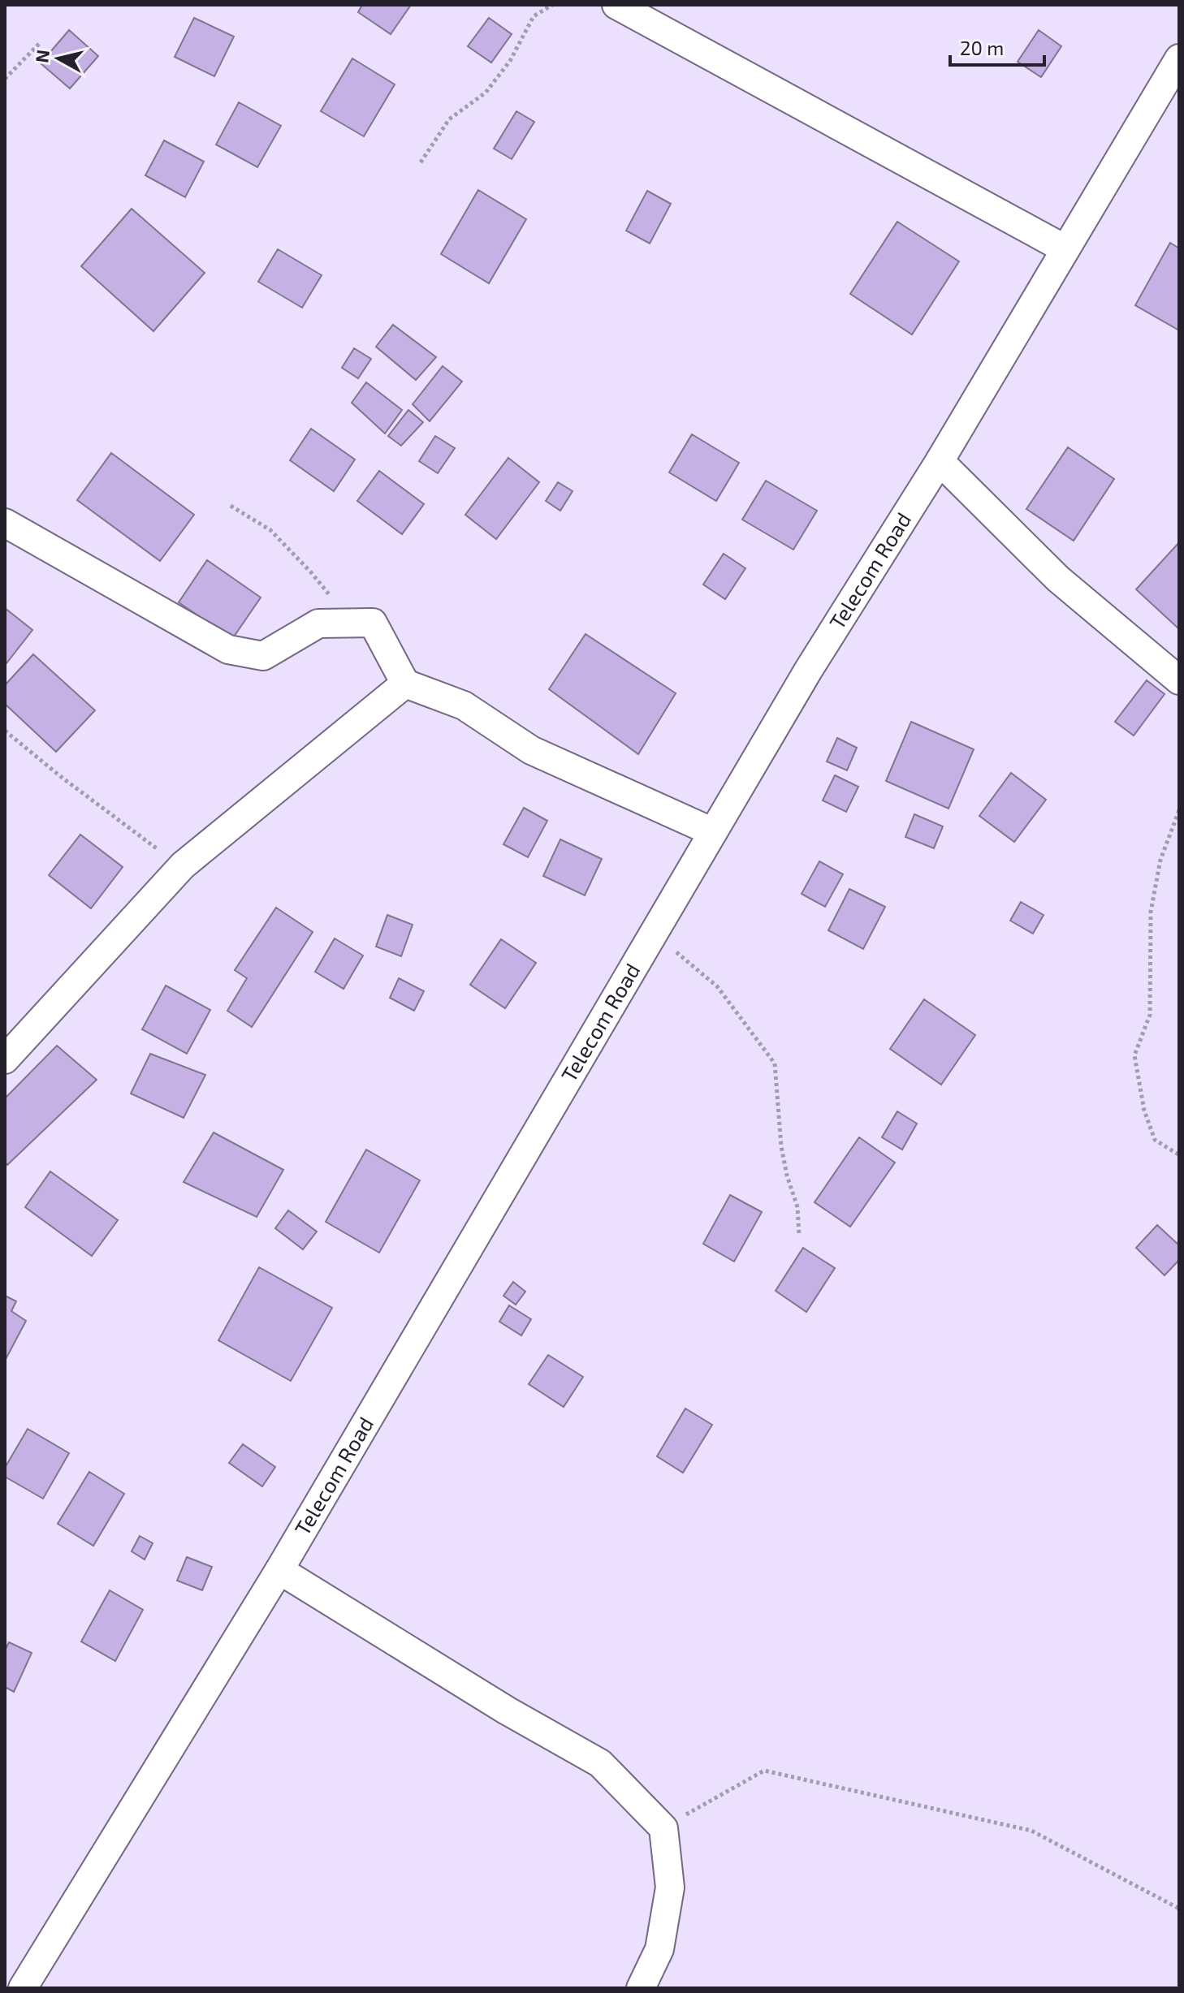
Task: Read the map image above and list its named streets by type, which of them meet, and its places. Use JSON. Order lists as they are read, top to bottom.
{
  "streets": {
    "street": ["Telecom Road"]
  },
  "scale_bar": "20 m",
  "north": "left"
}
